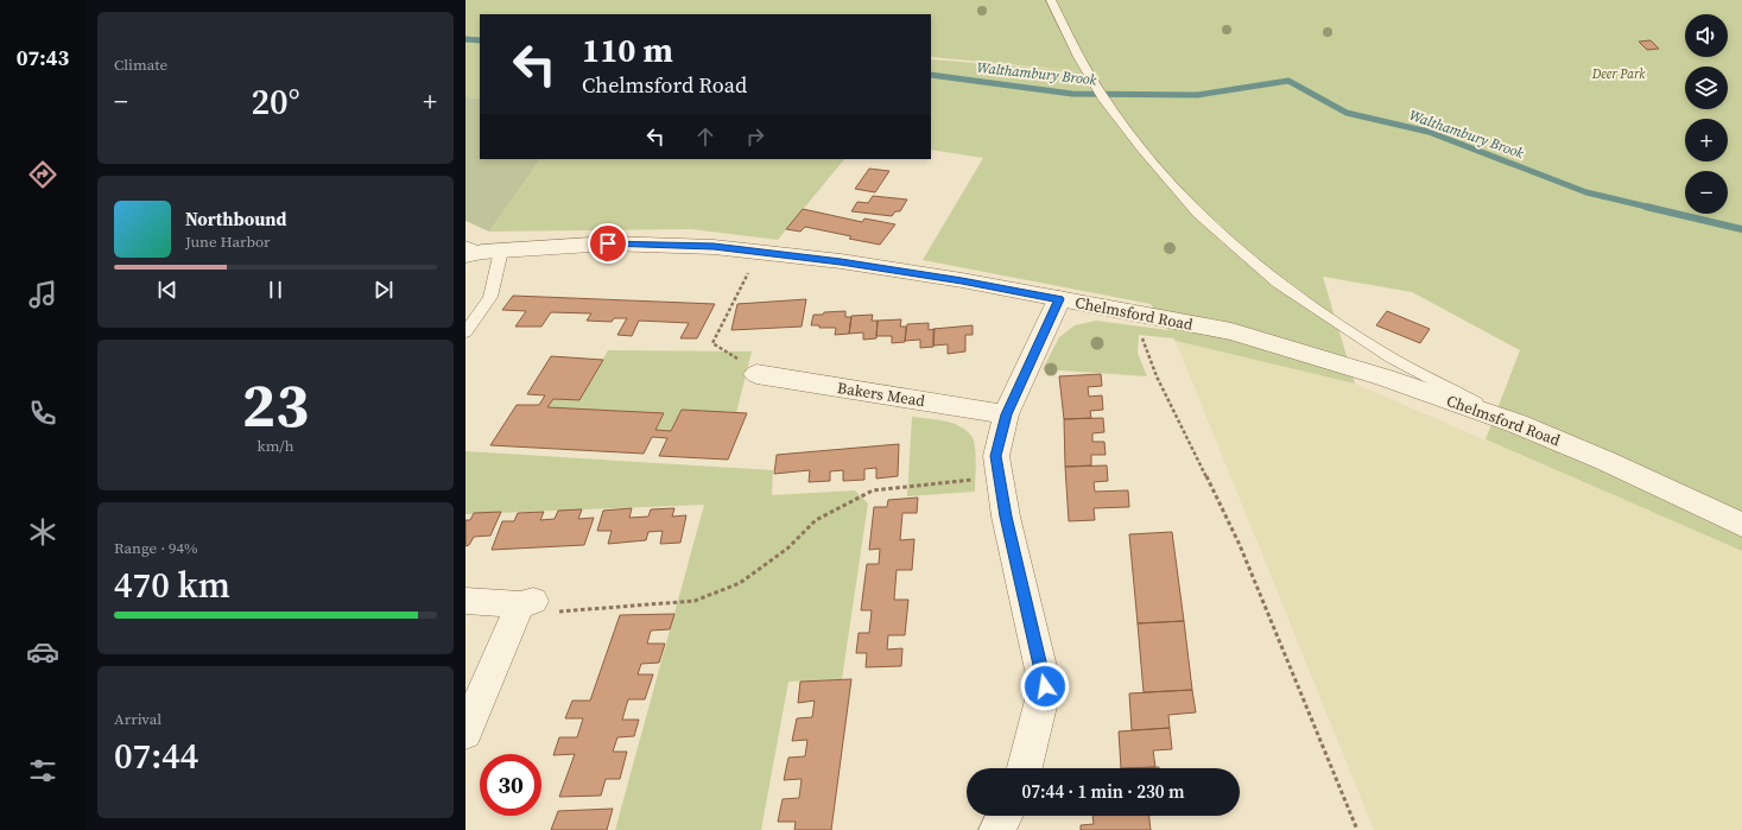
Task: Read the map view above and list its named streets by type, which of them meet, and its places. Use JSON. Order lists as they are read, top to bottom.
{
  "streets": {
    "street": ["Chelmsford Road", "Bakers Mead"]
  },
  "water": ["Walthambury Brook"],
  "parks": ["Deer Park"],
  "page": {
    "tabs": "07:43",
    "tile": [
      "Climate",
      ["23", "km/h"],
      ["Range · 94%", "470 km"],
      ["Arrival", "07:44"]
    ],
    "map_buttons": ["+", "−"],
    "turn": ["110 m", "Chelmsford Road"],
    "heat": ["−", "20°", "+"],
    "song": ["Northbound", "June Harbor"],
    "limit": "30",
    "trip": "07:44 · 1 min · 230 m"
  }
}
